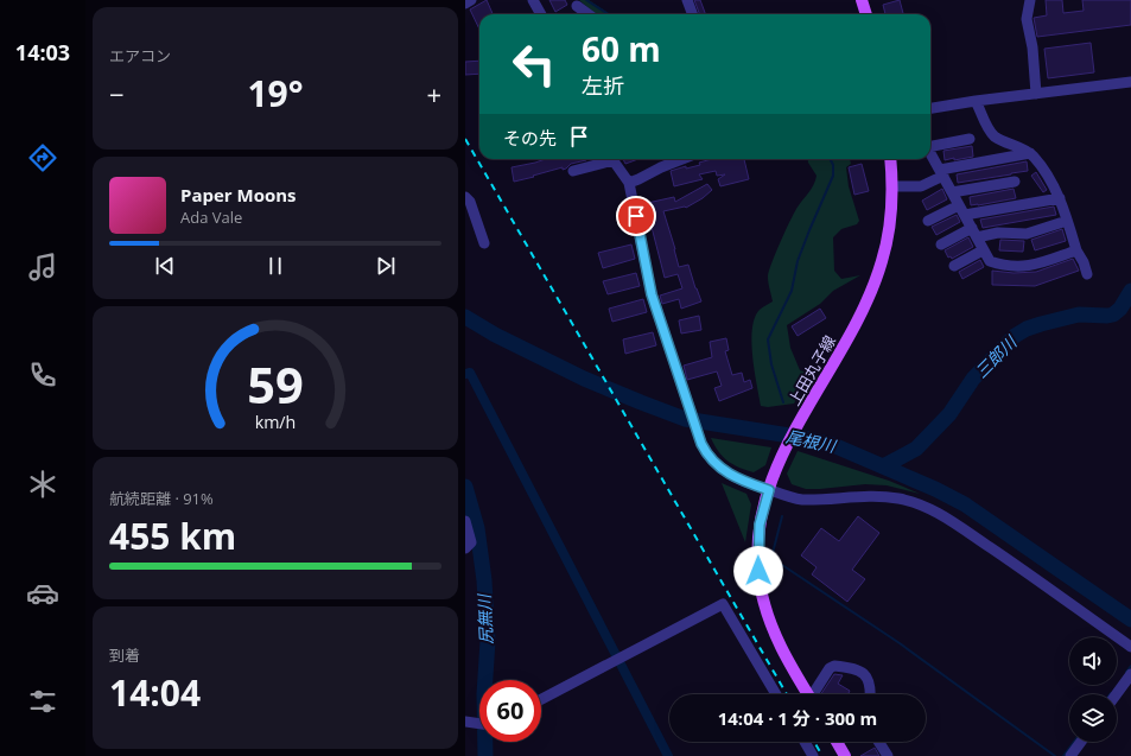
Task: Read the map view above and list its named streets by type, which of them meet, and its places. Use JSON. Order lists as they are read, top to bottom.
{
  "streets": {
    "main road": ["上田丸子線"]
  },
  "water": ["三郎川", "尾根川", "尻無川"],
  "page": {
    "tabs": "14:03",
    "tile": [
      "エアコン",
      ["航続距離 · 91%", "455 km"],
      ["到着", "14:04"]
    ],
    "turn": ["60 m", "左折"],
    "heat": ["−", "19°", "+"],
    "then": "その先",
    "song": ["Paper Moons", "Ada Vale"],
    "limit": "60",
    "trip": "14:04 · 1 分 · 300 m",
    "gauge": ["59", "km/h"]
  }
}
